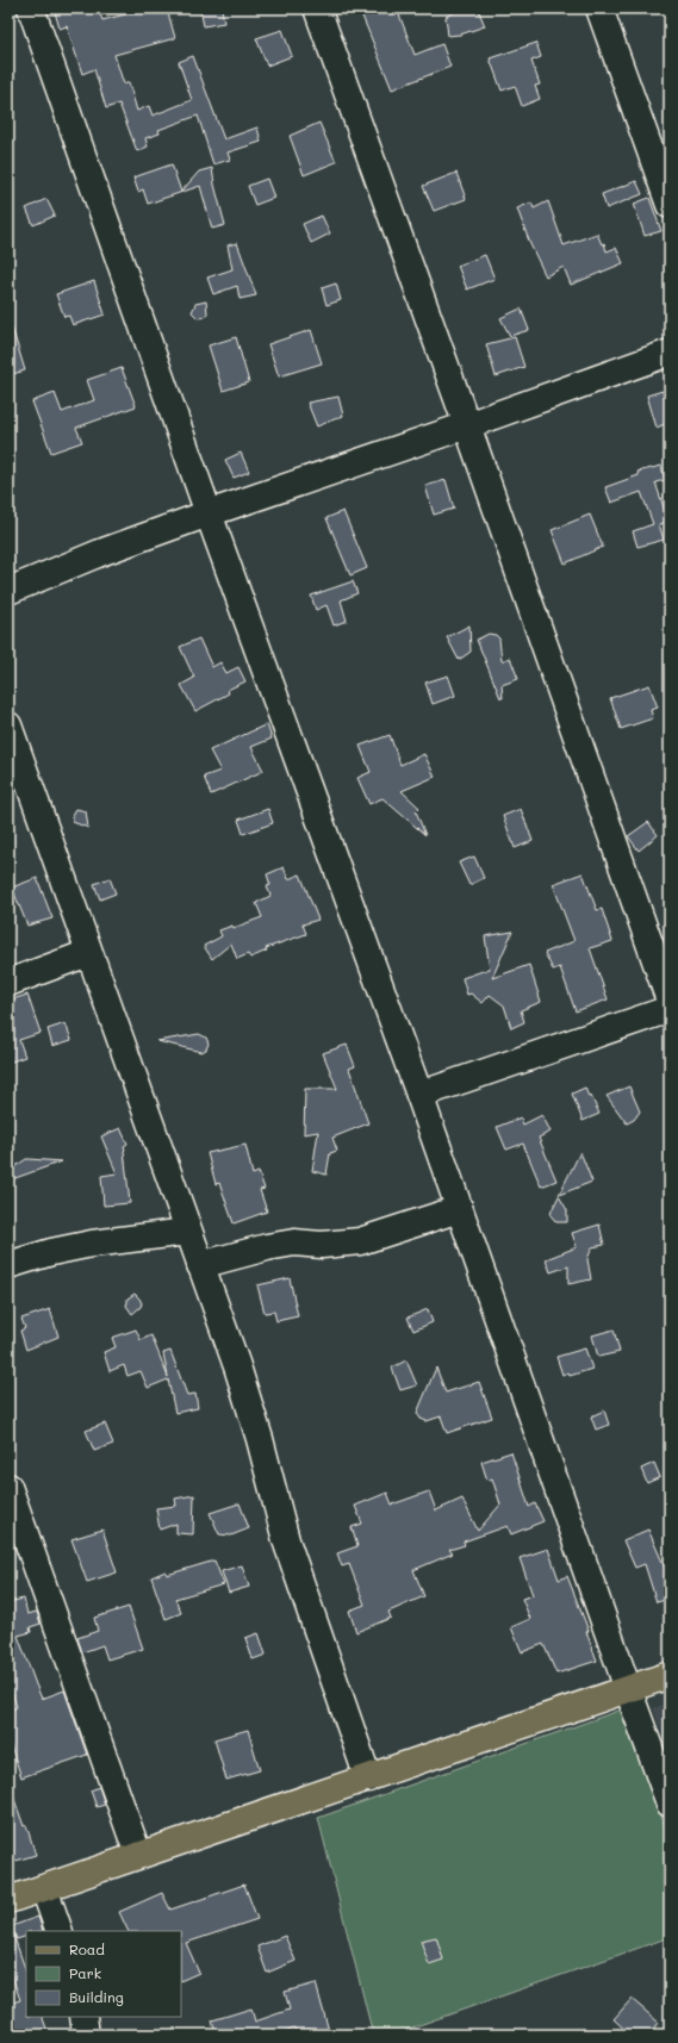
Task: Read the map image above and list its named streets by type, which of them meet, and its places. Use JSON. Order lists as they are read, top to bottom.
{
  "legend": ["Road", "Park", "Building"]
}
